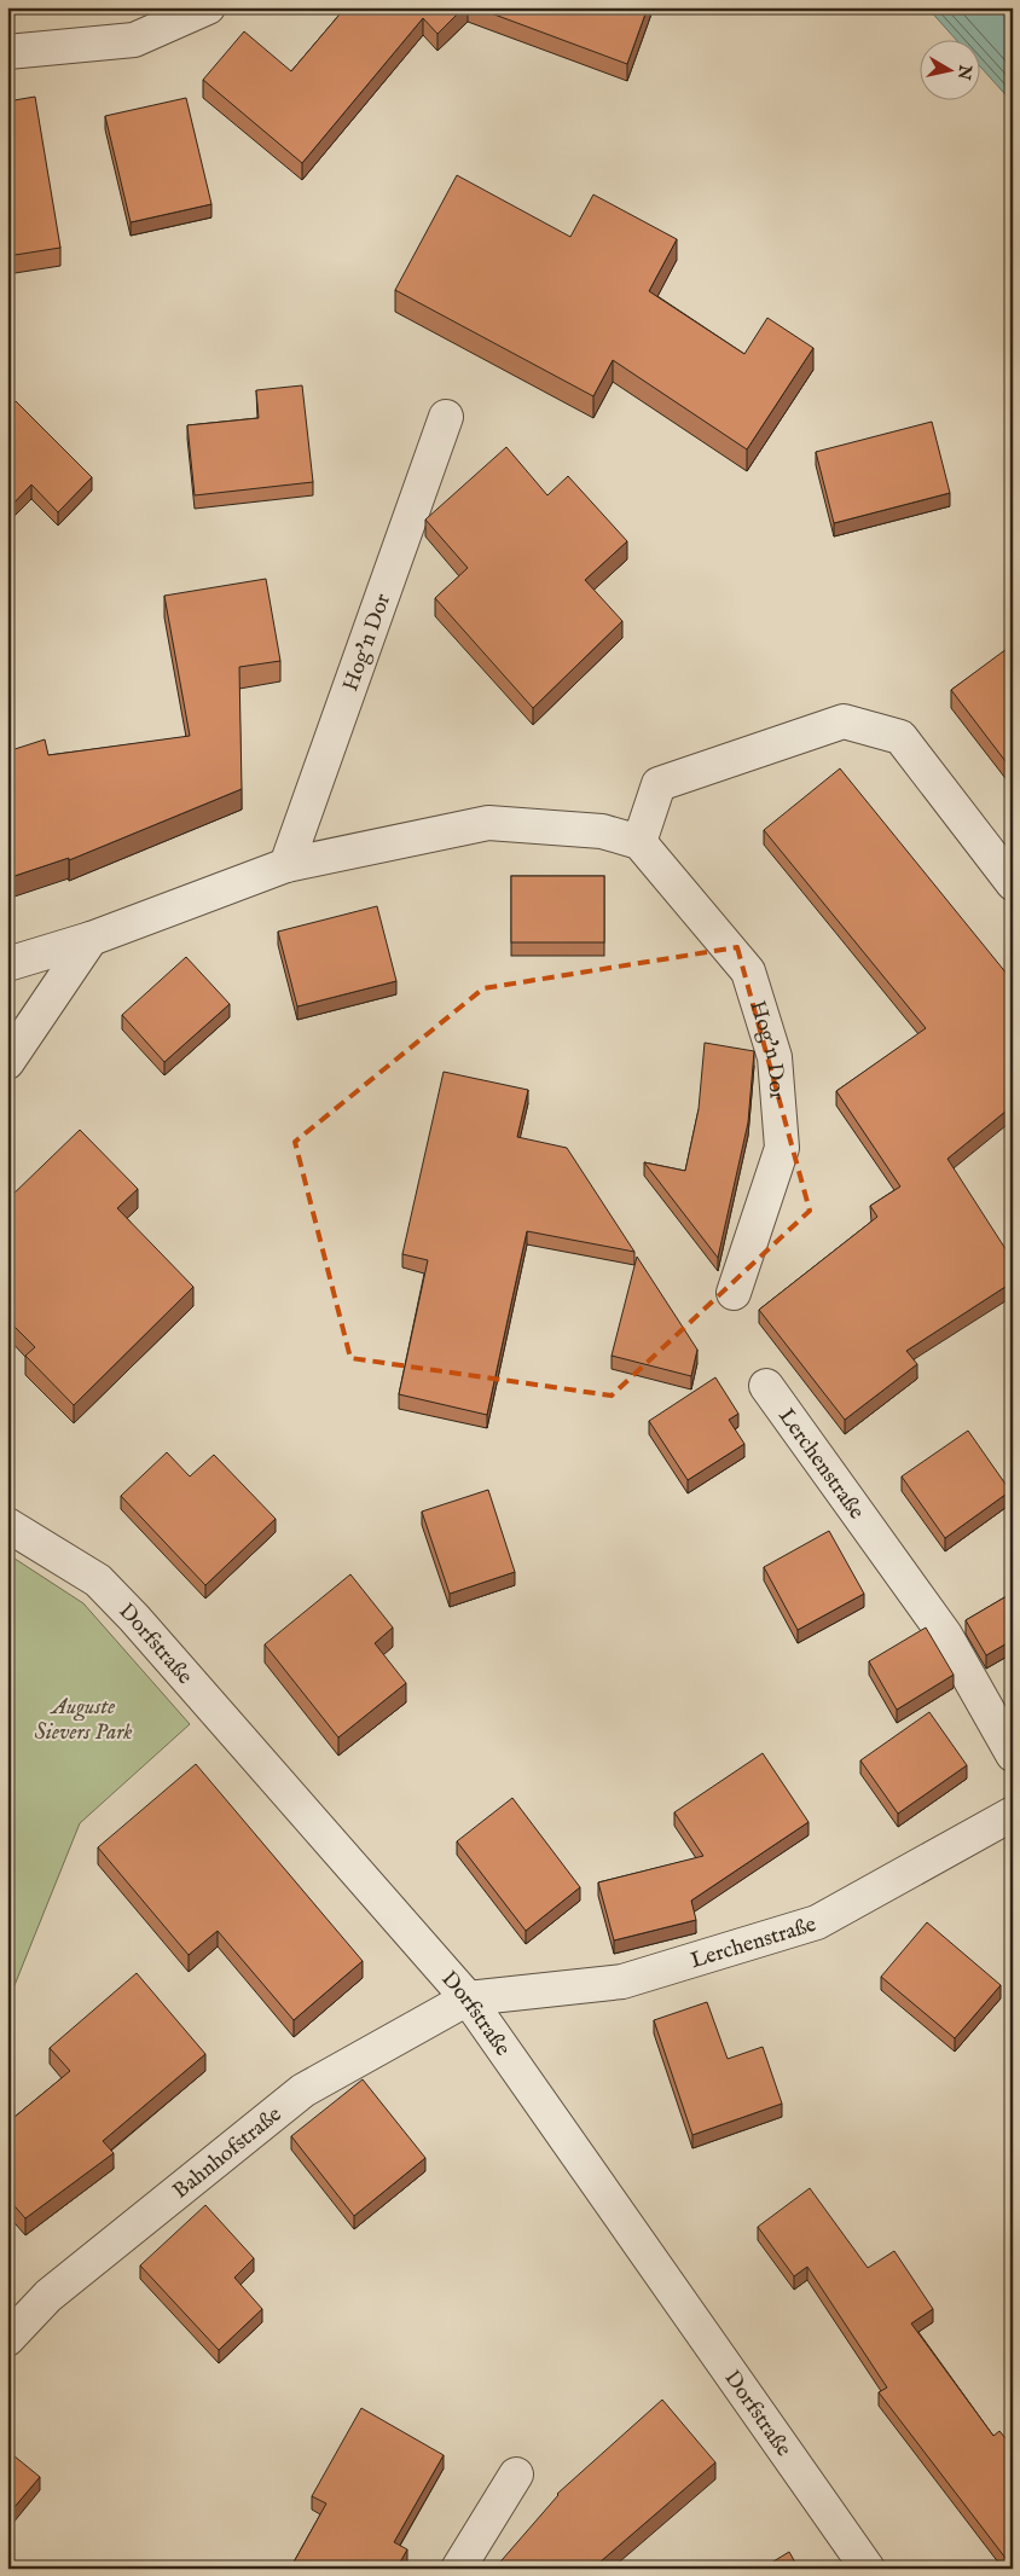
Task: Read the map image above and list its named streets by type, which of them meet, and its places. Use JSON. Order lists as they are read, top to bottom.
{
  "streets": {
    "street": [
      "Hog'n Dor",
      "Lerchenstraße",
      "Dorfstraße",
      "Bahnhofstraße"
    ]
  },
  "crossings": [
    ["Lerchenstraße", "Dorfstraße"],
    ["Lerchenstraße", "Bahnhofstraße"],
    ["Dorfstraße", "Bahnhofstraße"]
  ],
  "parks": ["Auguste Sievers Park"],
  "north": "right"
}
